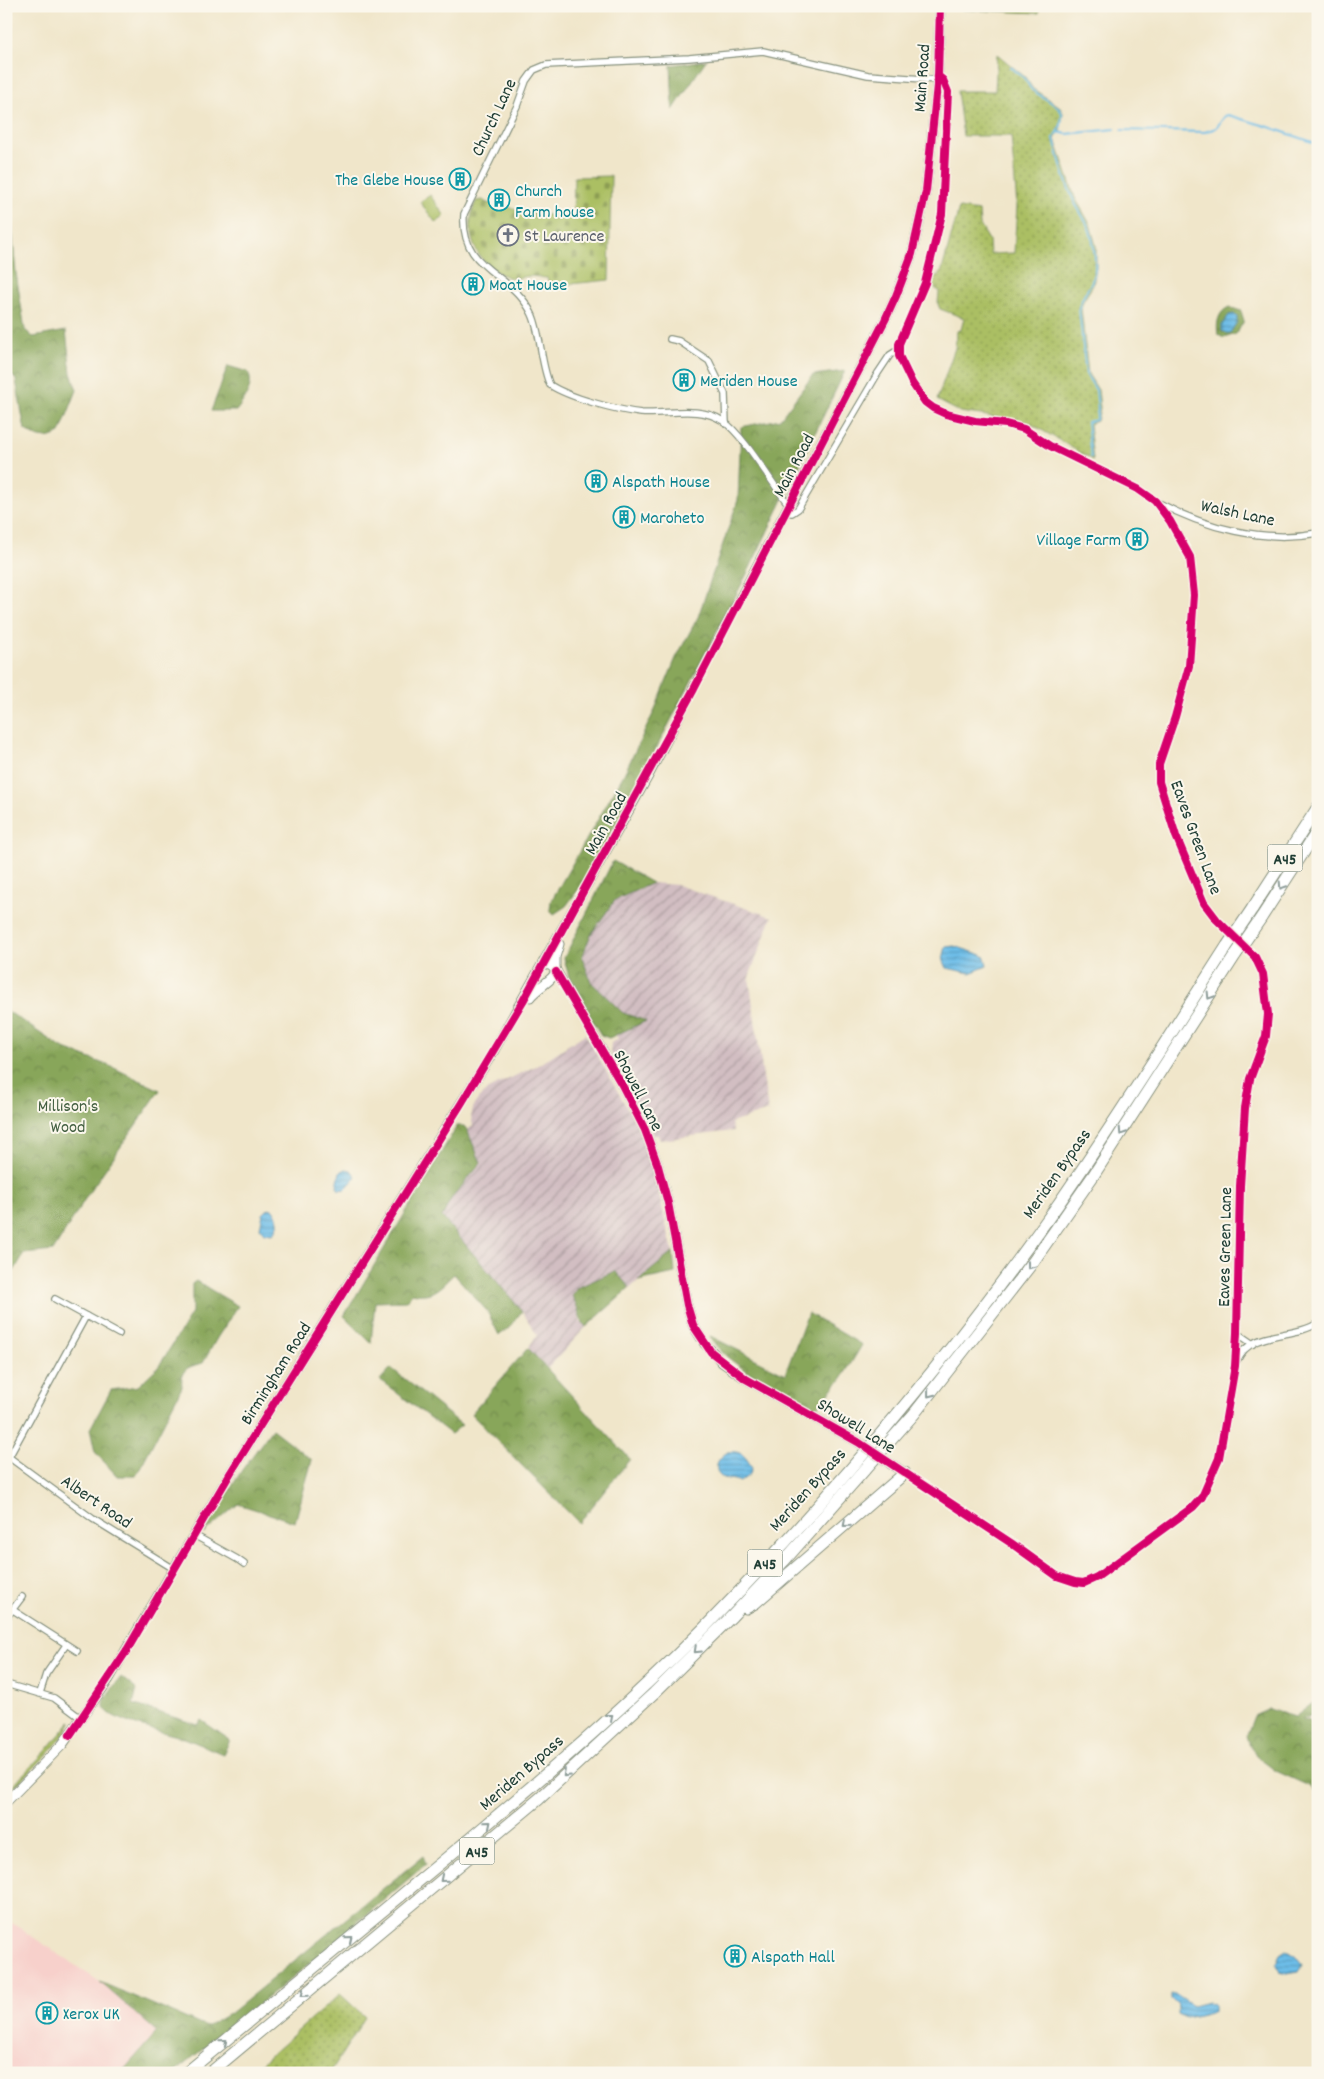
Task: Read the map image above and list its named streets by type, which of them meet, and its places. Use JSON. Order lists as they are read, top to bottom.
{
  "streets": {
    "highway": ["A45", "Meriden Bypass"],
    "main road": ["Main Road", "Showell Lane", "Birmingham Road"],
    "street": [
      "Church Lane",
      "Walsh Lane",
      "Eaves Green Lane",
      "Albert Road"
    ]
  },
  "crossings": [
    ["Main Road", "Church Lane"],
    ["Main Road", "Showell Lane"],
    ["Main Road", "Birmingham Road"],
    ["Walsh Lane", "Eaves Green Lane"],
    ["Eaves Green Lane", "Showell Lane"],
    ["Showell Lane", "Birmingham Road"],
    ["Birmingham Road", "Albert Road"]
  ],
  "parks": ["Millison's Wood"],
  "places": {
    "building": [
      "The Glebe House",
      "Church Farm house",
      "Moat House",
      "Meriden House",
      "Alspath House",
      "Maroheto",
      "Village Farm",
      "Alspath Hall",
      "Xerox UK"
    ],
    "church": ["St Laurence"]
  }
}
